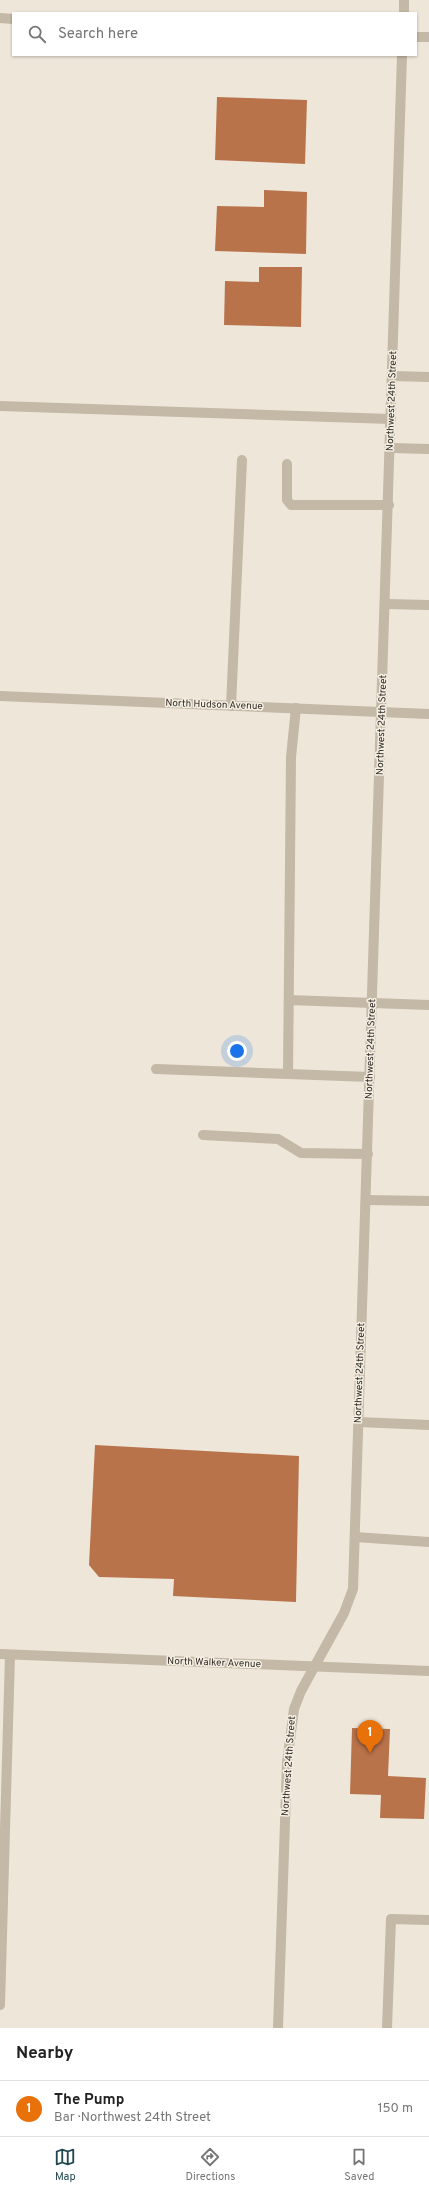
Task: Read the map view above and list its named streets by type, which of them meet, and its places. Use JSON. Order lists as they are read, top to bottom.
{
  "streets": {
    "street": ["Northwest 24th Street", "North Hudson Avenue", "North Walker Avenue"]
  },
  "crossings": [
    ["Northwest 24th Street", "North Hudson Avenue"],
    ["Northwest 24th Street", "North Walker Avenue"]
  ],
  "page": {
    "search": "Search here",
    "pins": "1",
    "heading": "Nearby",
    "list": [
      {
        "mark": "1",
        "name": "The Pump",
        "note": "Bar · Northwest 24th Street",
        "value": "150 m"
      }
    ],
    "nav": ["Map", "Directions", "Saved"]
  }
}
